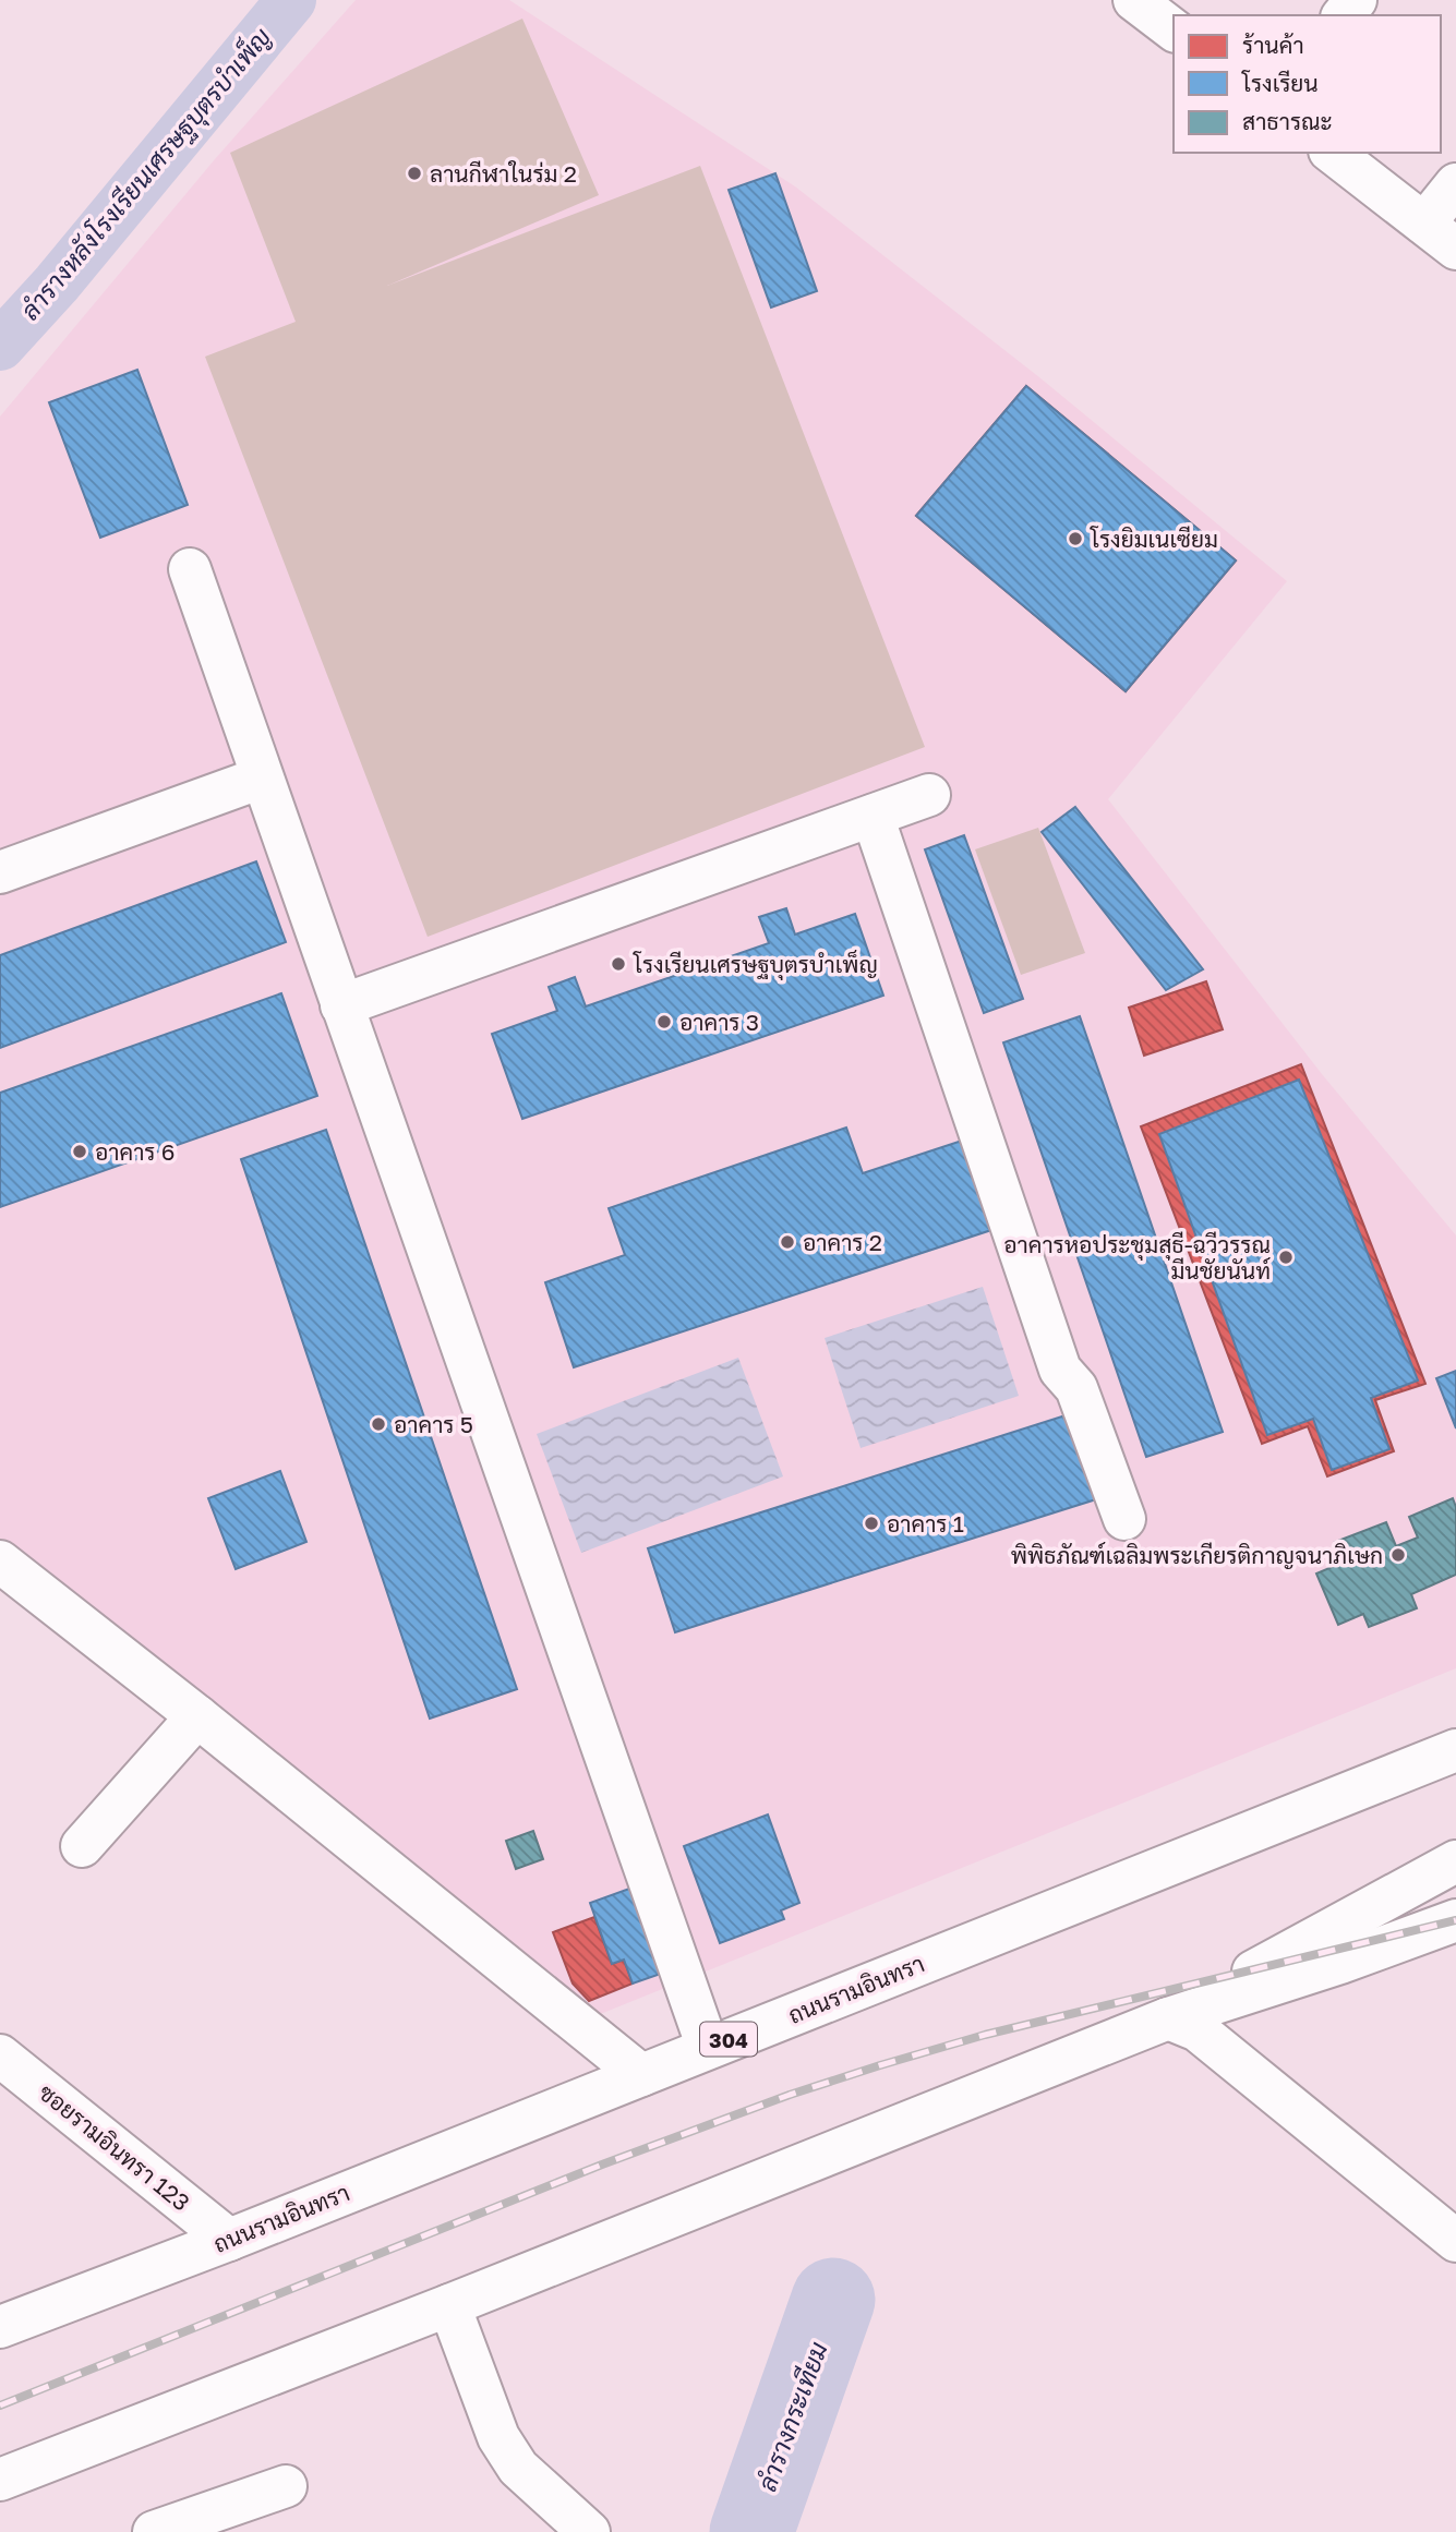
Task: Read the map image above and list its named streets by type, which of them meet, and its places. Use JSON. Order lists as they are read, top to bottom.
{
  "streets": {
    "main road": ["ถนนรามอินทรา", "304", "ซอยรามอินทรา 123"]
  },
  "crossings": [
    ["ถนนรามอินทรา", "ซอยรามอินทรา 123"]
  ],
  "water": ["ลำรางหลังโรงเรียนเศรษฐบุตรบำเพ็ญ", "ลำรางกระเทียม"],
  "places": [
    "ลานกีฬาในร่ม 2",
    "โรงยิมเนเซียม",
    "โรงเรียนเศรษฐบุตรบำเพ็ญ",
    "อาคาร 3",
    "อาคาร 6",
    "อาคาร 2",
    "อาคารหอประชุมสุธี-ฉวีวรรณ มีนชัยนันท์",
    "อาคาร 5",
    "อาคาร 1",
    "พิพิธภัณฑ์เฉลิมพระเกียรติกาญจนาภิเษก"
  ],
  "legend": ["ร้านค้า", "โรงเรียน", "สาธารณะ"]
}
